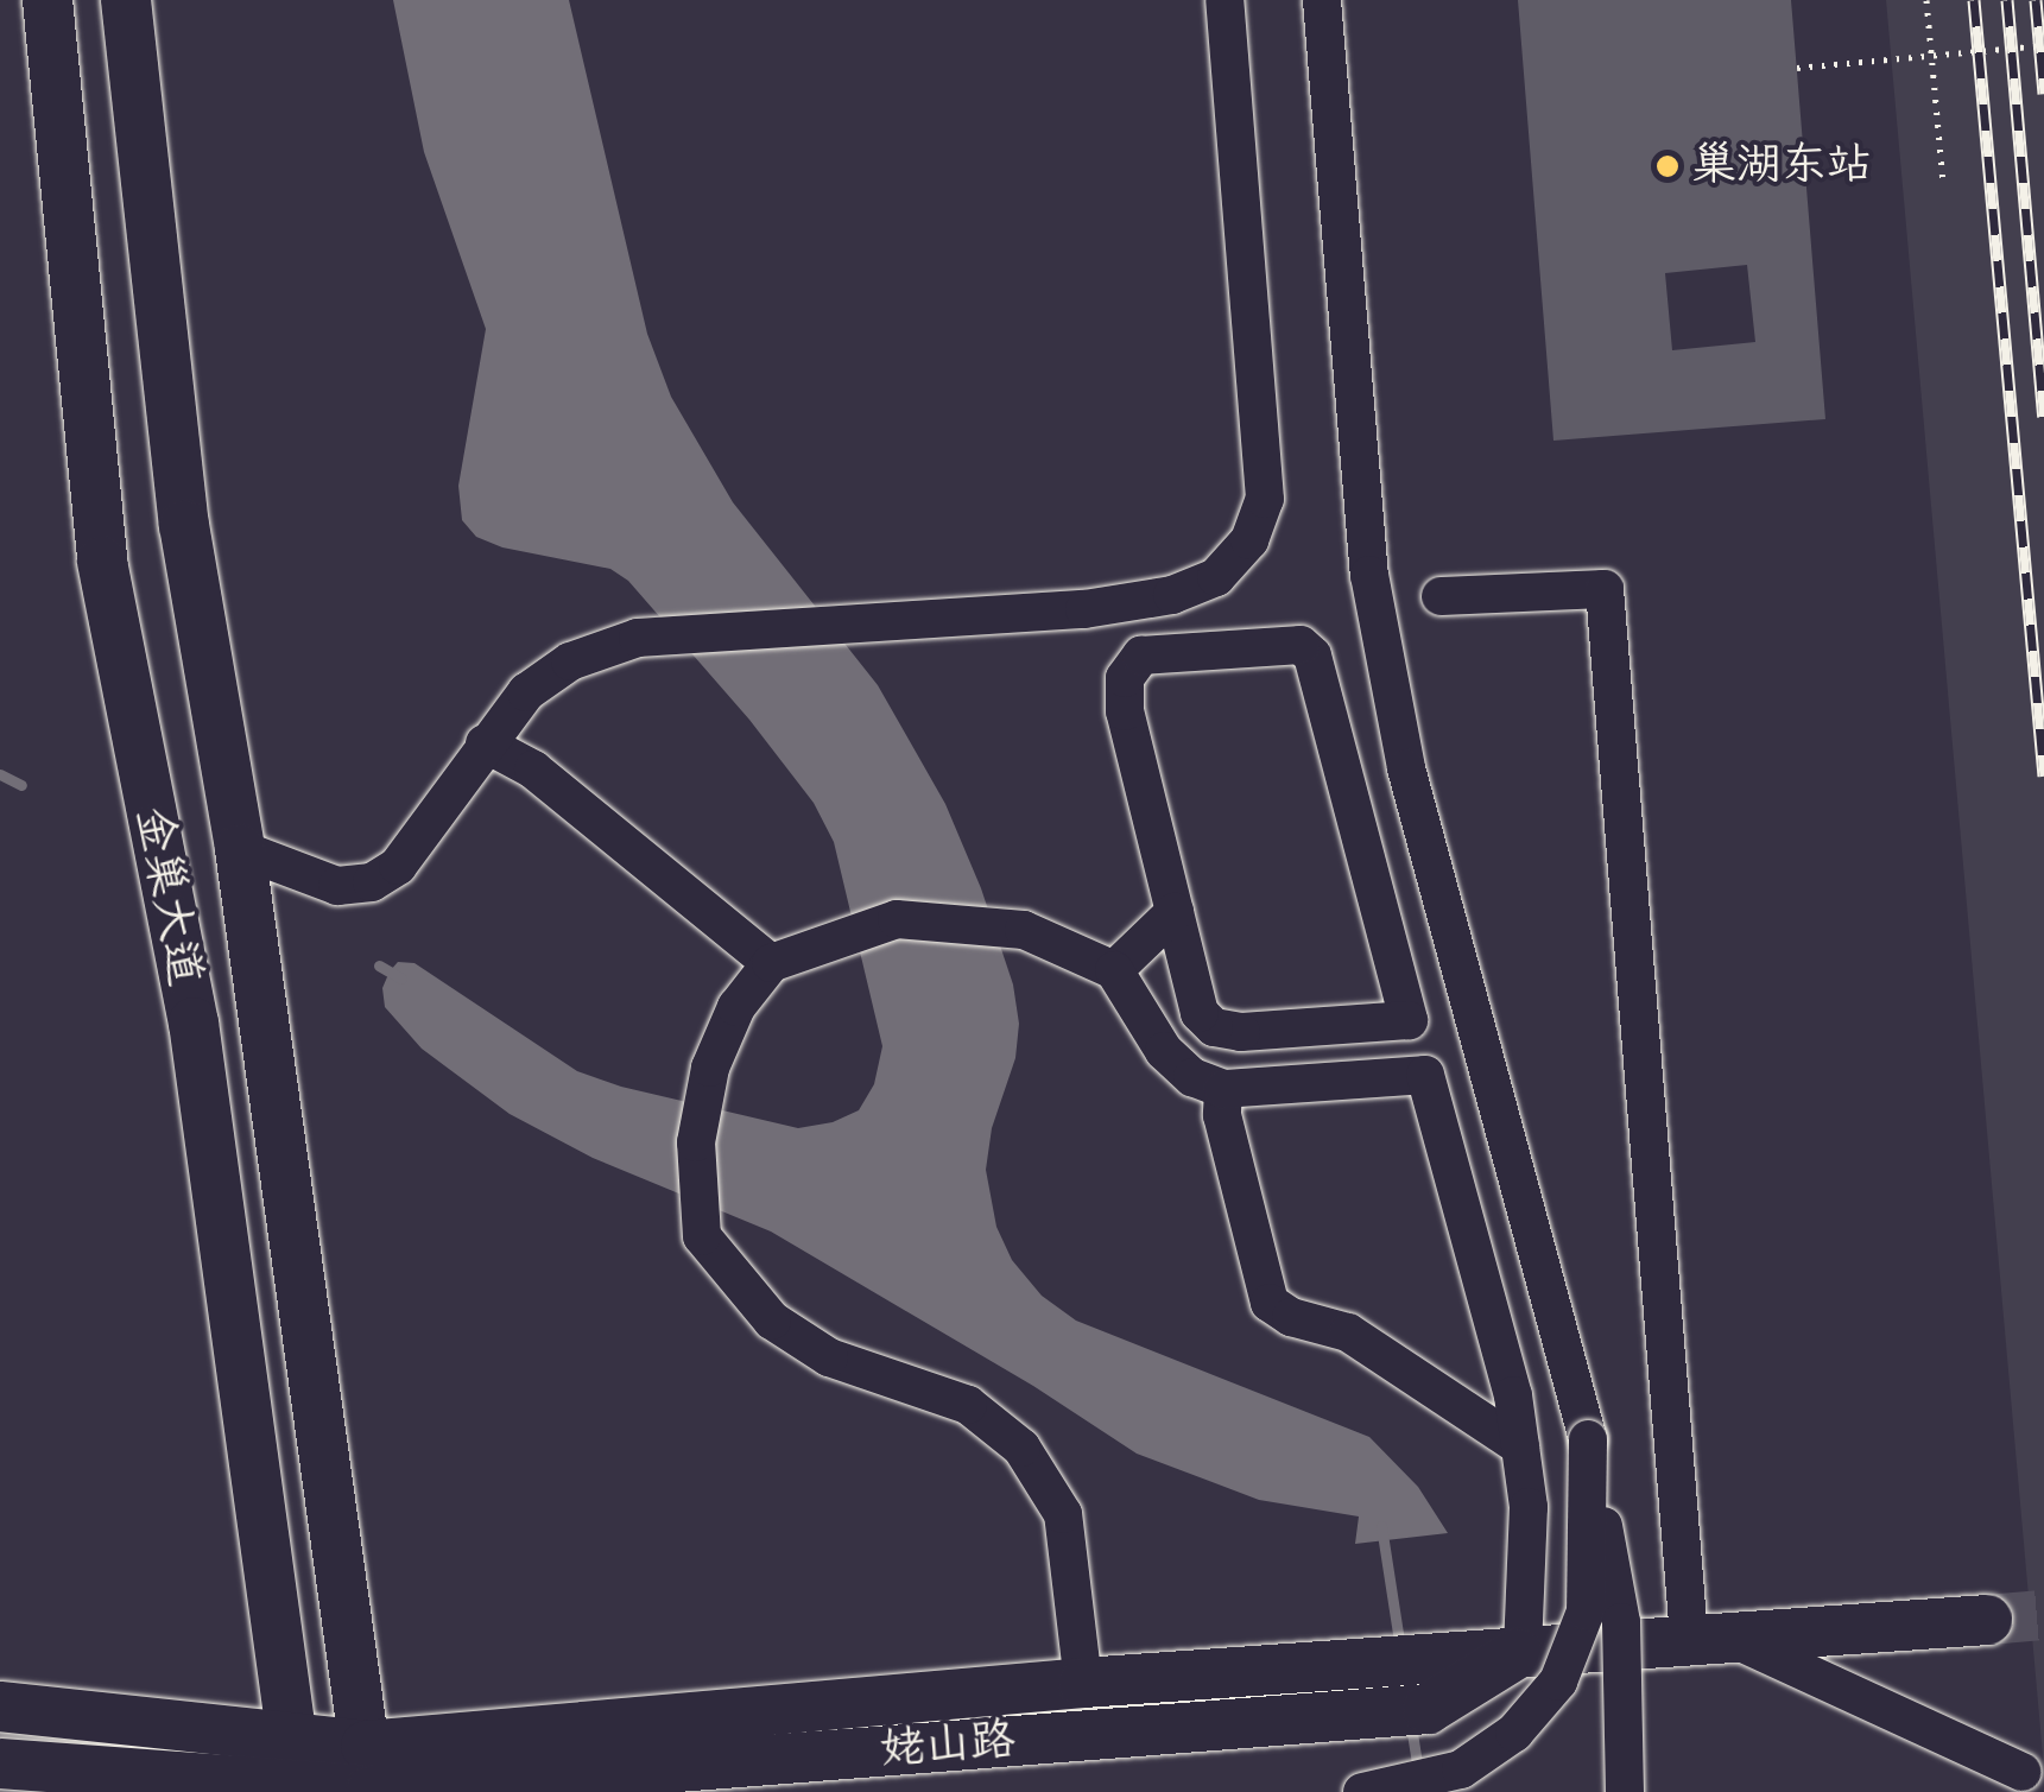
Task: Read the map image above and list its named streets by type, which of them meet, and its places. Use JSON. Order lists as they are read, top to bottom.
{
  "streets": {
    "main road": ["金巢大道", "姥山路"]
  },
  "crossings": [
    ["金巢大道", "姥山路"]
  ],
  "places": ["巢湖东站"]
}
